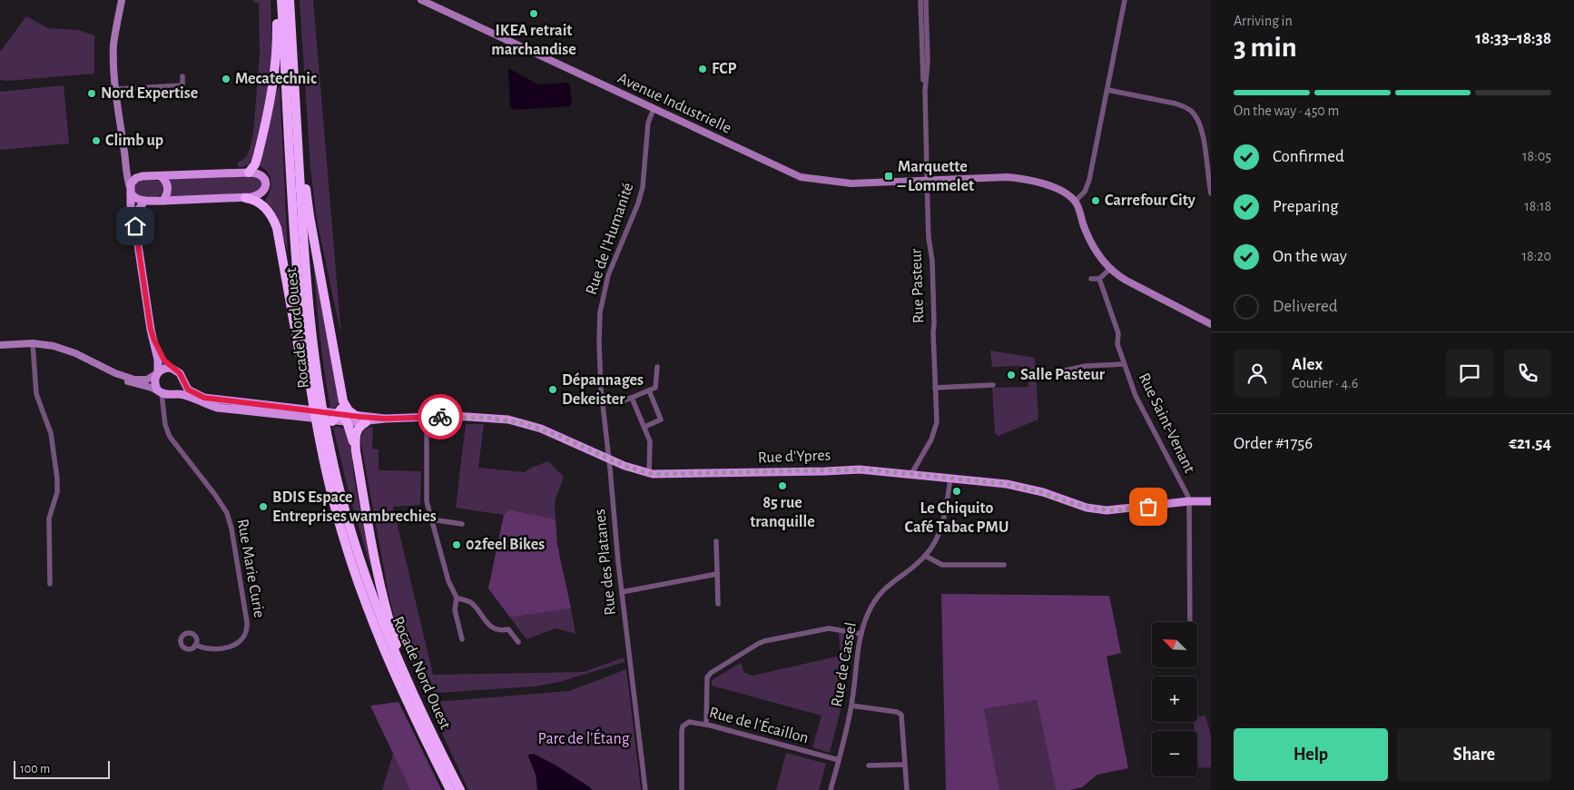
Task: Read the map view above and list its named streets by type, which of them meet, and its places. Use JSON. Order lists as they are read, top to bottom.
{
  "streets": {
    "highway": ["Rocade Nord Ouest"],
    "main road": ["Rue d'Ypres"],
    "street": [
      "Avenue Industrielle",
      "Rue de l'Humanité",
      "Rue Pasteur",
      "Rue Saint-Venant",
      "Rue des Platanes",
      "Rue Marie Curie",
      "Rue de Cassel",
      "Rue de l'Écaillon"
    ]
  },
  "crossings": [
    ["Avenue Industrielle", "Rue de l'Humanité"],
    ["Avenue Industrielle", "Rue Pasteur"],
    ["Rue de l'Humanité", "Rue d'Ypres"],
    ["Rue de l'Humanité", "Rue des Platanes"],
    ["Rue Pasteur", "Rue d'Ypres"],
    ["Rue Saint-Venant", "Rue d'Ypres"],
    ["Rue d'Ypres", "Rue des Platanes"],
    ["Rue d'Ypres", "Rue Marie Curie"],
    ["Rue d'Ypres", "Rue de Cassel"],
    ["Rue de Cassel", "Rue de l'Écaillon"]
  ],
  "parks": ["Parc de l'Étang"],
  "places": {
    "other": [
      "IKEA retrait marchandise",
      "FCP",
      "Mecatechnic",
      "Nord Expertise",
      "Climb up",
      "Carrefour City",
      "Salle Pasteur",
      "Dépannages Dekeister",
      "85 rue tranquille",
      "Le Chiquito Café Tabac PMU",
      "BDIS Espace Entreprises wambrechies",
      "02feel Bikes"
    ],
    "transit": ["Marquette – Lommelet"]
  },
  "scale_bar": "100 m",
  "north": "top left",
  "page": {
    "heading": ["3 min", "Arriving in", "18:33–18:38"],
    "panel": [
      "Alex",
      "Courier · 4.6",
      "Order #1756",
      "€21.54"
    ],
    "bar": "On the way · 450 m",
    "list": [
      ["Confirmed", "18:05"],
      ["Preparing", "18:18"],
      ["On the way", "18:20"],
      "Delivered"
    ],
    "map_buttons": ["+", "−"],
    "buttons": ["Help", "Share"],
    "scale": "100 m"
  }
}
